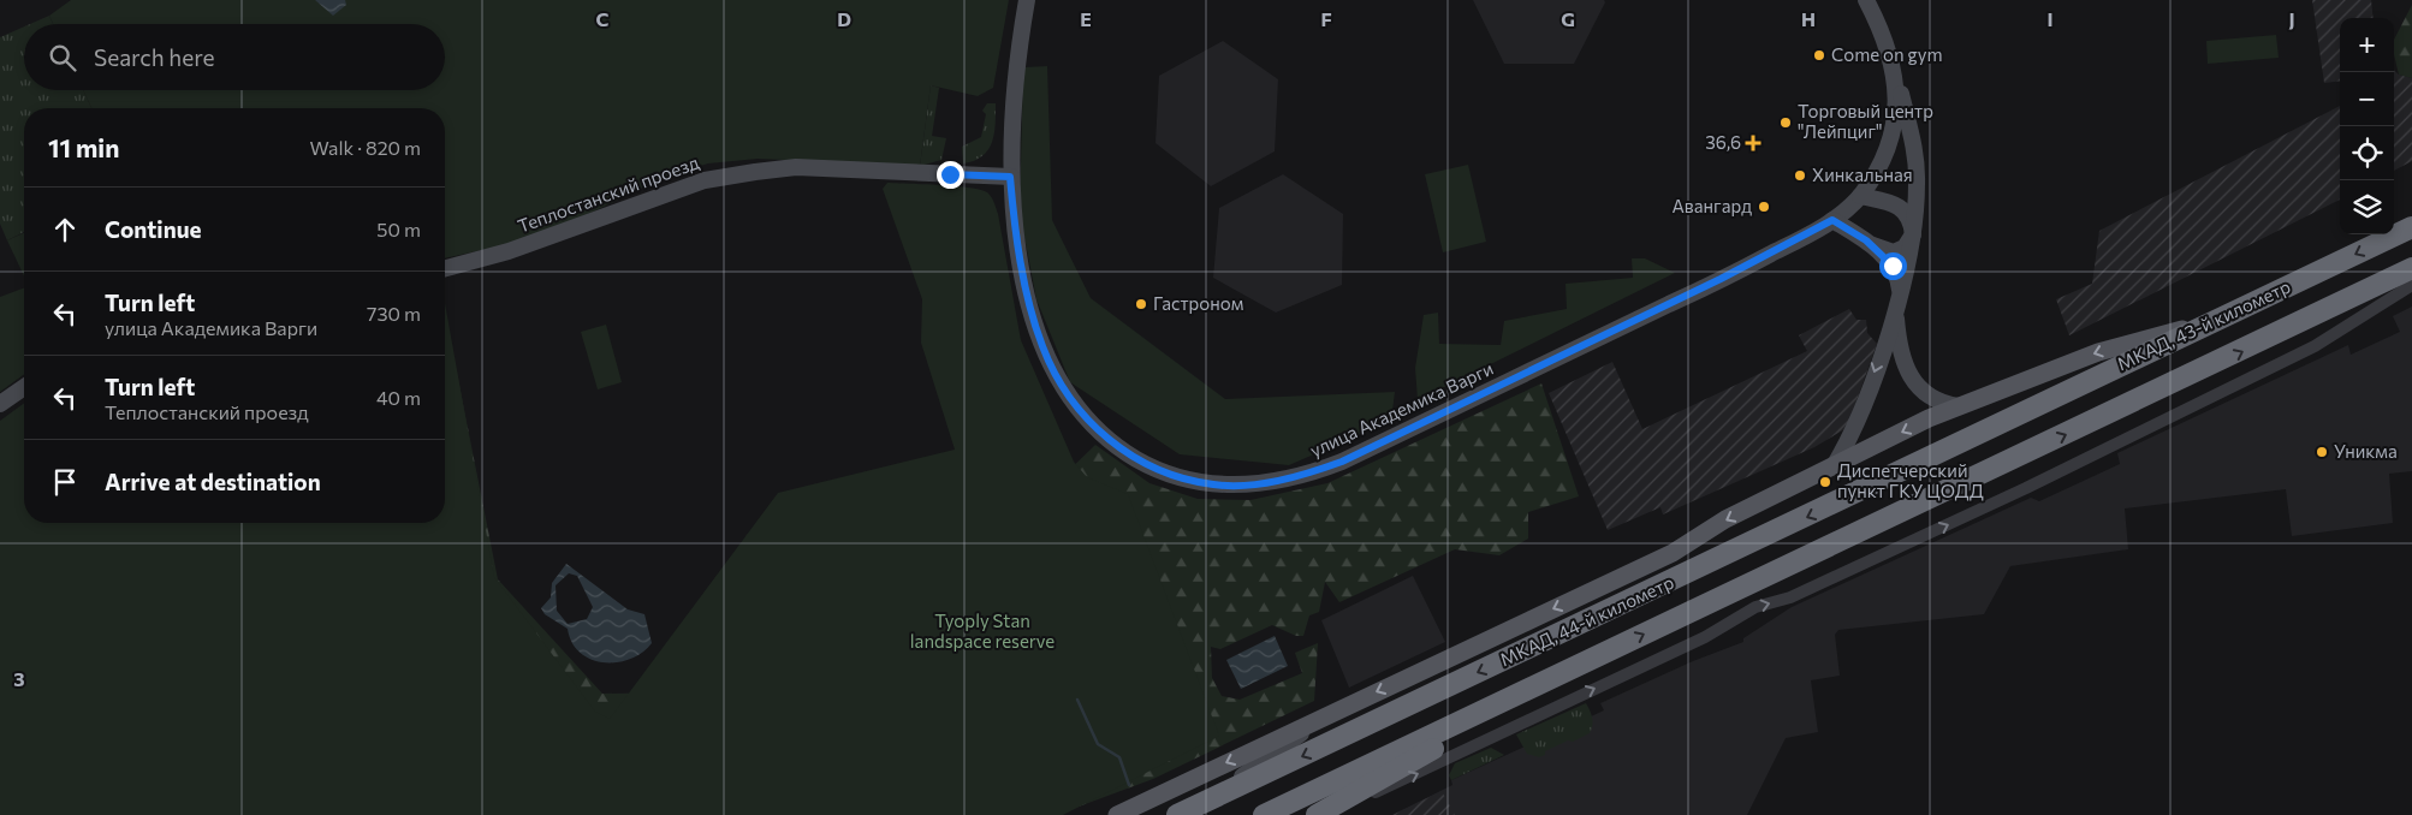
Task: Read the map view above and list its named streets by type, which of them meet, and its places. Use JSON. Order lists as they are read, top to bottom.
{
  "streets": {
    "highway": ["МКАД, 43-й километр", "МКАД, 44-й километр"],
    "street": ["Теплостанский проезд", "улица Академика Варги"]
  },
  "crossings": [
    ["Теплостанский проезд", "улица Академика Варги"],
    ["МКАД, 43-й километр", "МКАД, 44-й километр"]
  ],
  "one_way": ["МКАД, 43-й километр"],
  "parks": ["Tyoply Stan landspace reserve"],
  "places": {
    "other": [
      "Come on gym",
      "Торговый центр \"Лейпциг\"",
      "Хинкальная",
      "Авангард",
      "Гастроном",
      "Уникма",
      "Диспетчерский пункт ГКУ ЦОДД"
    ],
    "health": ["36,6"]
  },
  "page": {
    "map_buttons": ["+", "−"],
    "search": "Search here",
    "heading": ["11 min", "Walk · 820 m"],
    "list": [
      ["Continue", "50 m"],
      ["Turn left", "улица Академика Варги", "730 m"],
      ["Turn left", "Теплостанский проезд", "40 m"],
      "Arrive at destination"
    ]
  },
  "grid": {
    "columns": [
      "C",
      "D",
      "E",
      "F",
      "G",
      "H",
      "I",
      "J"
    ],
    "rows": ["3"]
  }
}
